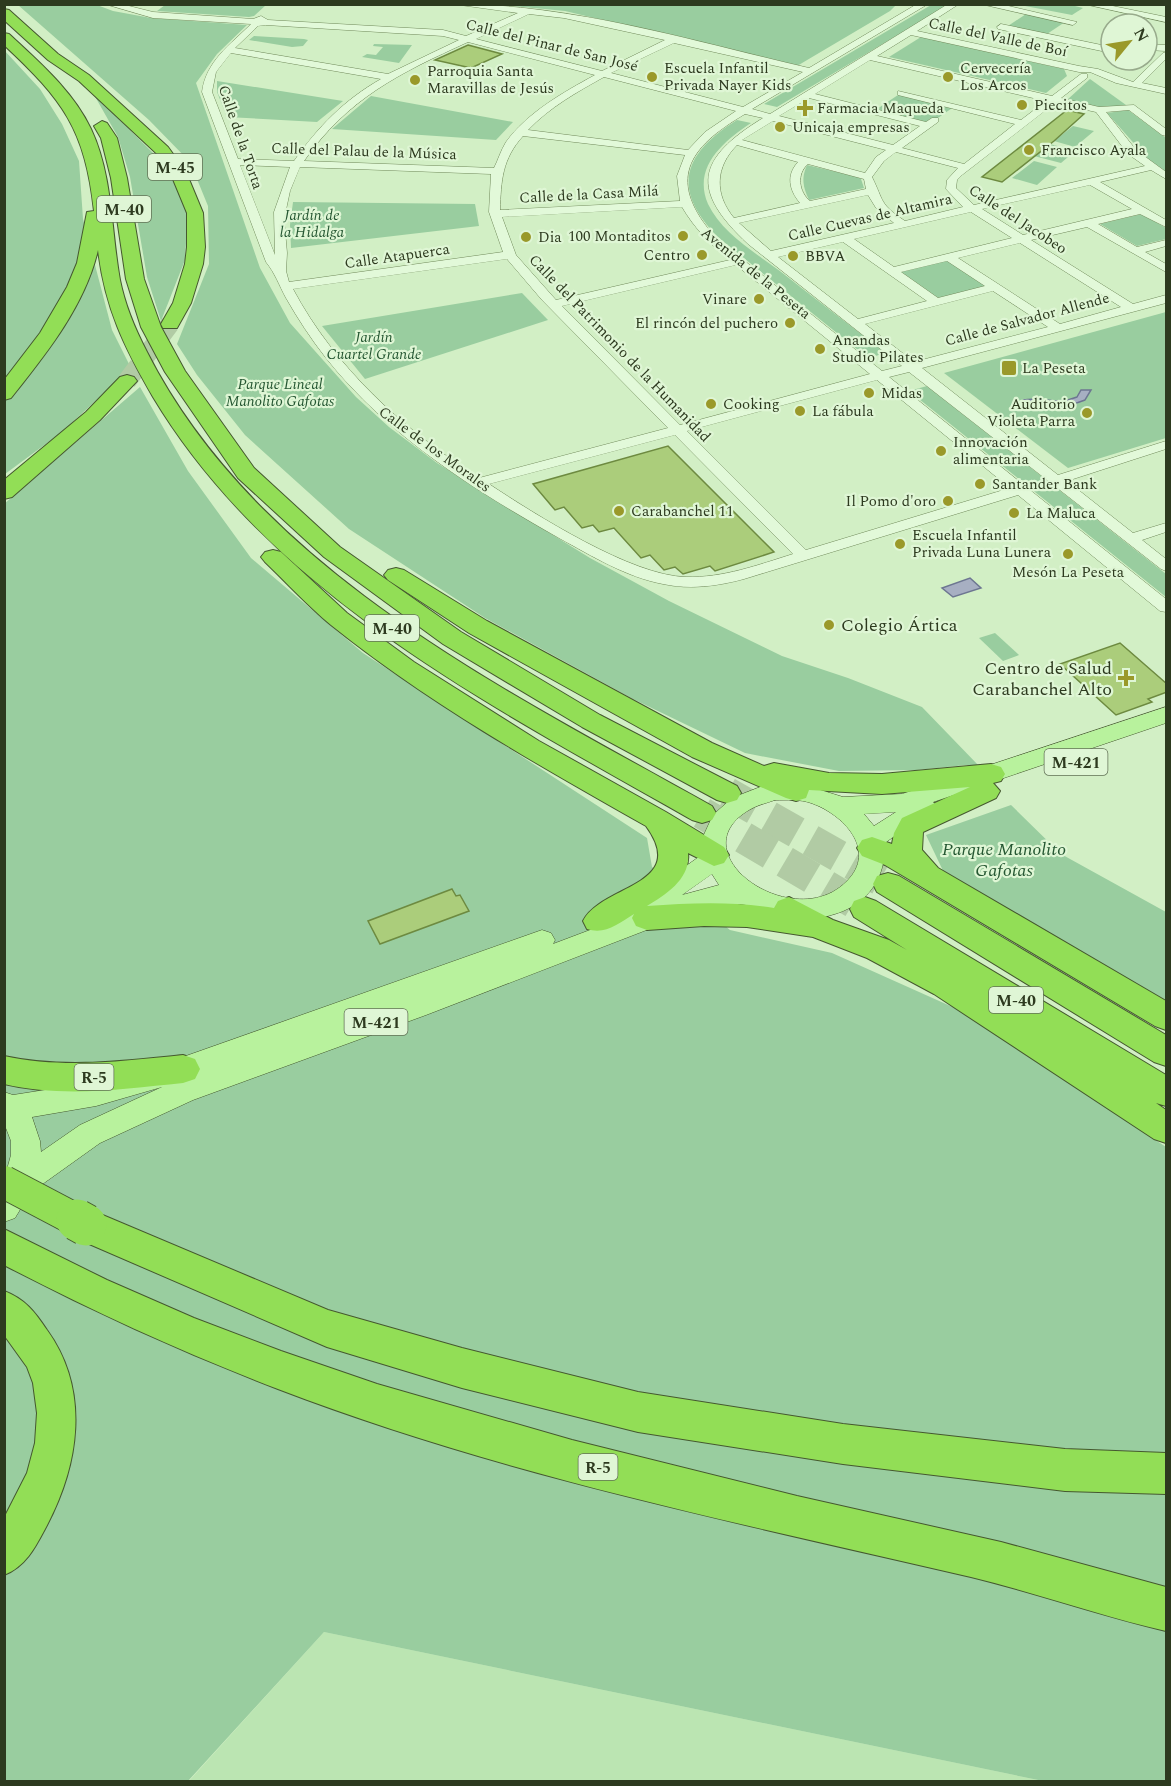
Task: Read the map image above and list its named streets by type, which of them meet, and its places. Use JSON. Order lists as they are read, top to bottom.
{
  "streets": {
    "highway": ["M-45", "M-40", "R-5"],
    "main road": ["M-421"],
    "street": [
      "Calle del Valle de Boí",
      "Calle del Pinar de San José",
      "Calle de la Torta",
      "Calle del Palau de la Música",
      "Calle de la Casa Milá",
      "Calle Cuevas de Altamira",
      "Calle del Jacobeo",
      "Calle Atapuerca",
      "Avenida de la Peseta",
      "Calle de Salvador Allende",
      "Calle del Patrimonio de la Humanidad",
      "Calle de los Morales"
    ]
  },
  "crossings": [
    ["Calle del Valle de Boí", "Calle del Jacobeo"],
    ["Calle del Valle de Boí", "Avenida de la Peseta"],
    ["Calle del Pinar de San José", "Calle de la Torta"],
    ["Calle del Pinar de San José", "Avenida de la Peseta"],
    ["Calle del Pinar de San José", "Calle del Patrimonio de la Humanidad"],
    ["Calle del Pinar de San José", "Calle de los Morales"],
    ["Calle de la Torta", "Calle del Palau de la Música"],
    ["Calle de la Torta", "Calle de los Morales"],
    ["Calle del Palau de la Música", "Calle del Patrimonio de la Humanidad"],
    ["Calle del Palau de la Música", "Calle de los Morales"],
    ["M-45", "M-40"],
    ["Calle de la Casa Milá", "Avenida de la Peseta"],
    ["Calle de la Casa Milá", "Calle del Patrimonio de la Humanidad"],
    ["Calle Cuevas de Altamira", "Calle del Jacobeo"],
    ["Calle Cuevas de Altamira", "Avenida de la Peseta"],
    ["Calle del Jacobeo", "Calle de Salvador Allende"],
    ["Calle Atapuerca", "Calle del Patrimonio de la Humanidad"],
    ["Calle Atapuerca", "Calle de los Morales"],
    ["Avenida de la Peseta", "Calle de Salvador Allende"],
    ["Avenida de la Peseta", "Calle de los Morales"],
    ["Calle de Salvador Allende", "Calle del Patrimonio de la Humanidad"],
    ["Calle de Salvador Allende", "Calle de los Morales"],
    ["Calle del Patrimonio de la Humanidad", "Calle de los Morales"],
    ["M-421", "R-5"]
  ],
  "parks": [
    "Jardín de la Hidalga",
    "Jardín Cuartel Grande",
    "Parque Lineal Manolito Gafotas",
    "Parque Manolito Gafotas"
  ],
  "places": {
    "other": [
      "Escuela Infantil Privada Nayer Kids",
      "Cervecería Los Arcos",
      "Parroquia Santa Maravillas de Jesús",
      "Piecitos",
      "Unicaja empresas",
      "Francisco Ayala",
      "100 Montaditos",
      "Dia",
      "Centro",
      "BBVA",
      "Vinare",
      "El rincón del puchero",
      "Anandas Studio Pilates",
      "Midas",
      "Cooking",
      "La fábula",
      "Auditorio Violeta Parra",
      "Innovación alimentaria",
      "Santander Bank",
      "Il Pomo d'oro",
      "Carabanchel 11",
      "La Maluca",
      "Escuela Infantil Privada Luna Lunera",
      "Mesón La Peseta",
      "Colegio Ártica"
    ],
    "health": ["Farmacia Maqueda", "Centro de Salud Carabanchel Alto"],
    "transit": ["La Peseta"]
  },
  "north": "top right"
}
